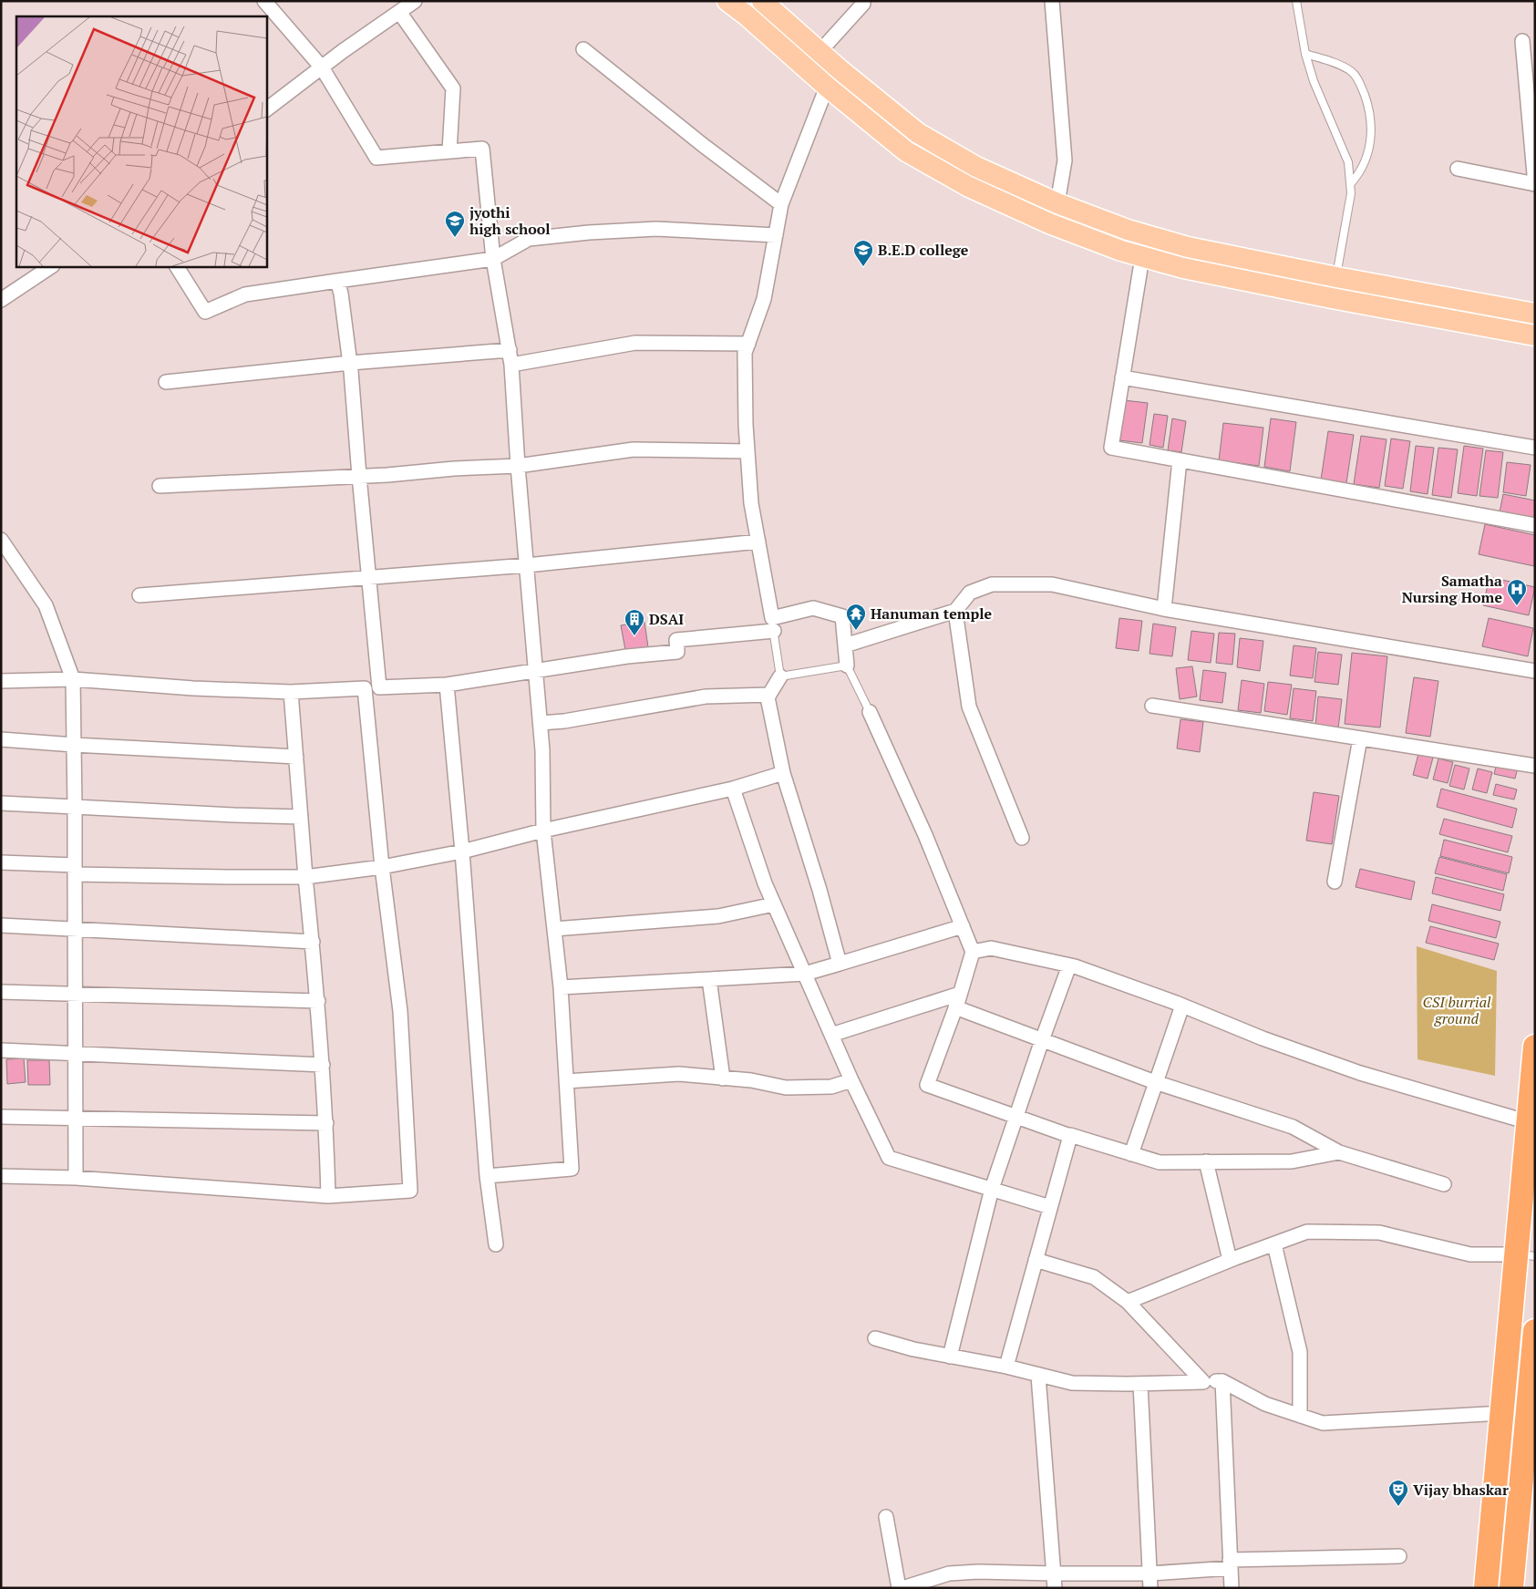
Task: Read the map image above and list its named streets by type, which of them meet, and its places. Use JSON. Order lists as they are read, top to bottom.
{
  "parks": ["CSI burrial ground"],
  "places": {
    "school or university": ["jyothi high school", "B.E.D college"],
    "hospital": ["Samatha Nursing Home"],
    "temple": ["Hanuman temple"],
    "building": ["DSAI"],
    "theatre": ["Vijay bhaskar"]
  }
}
